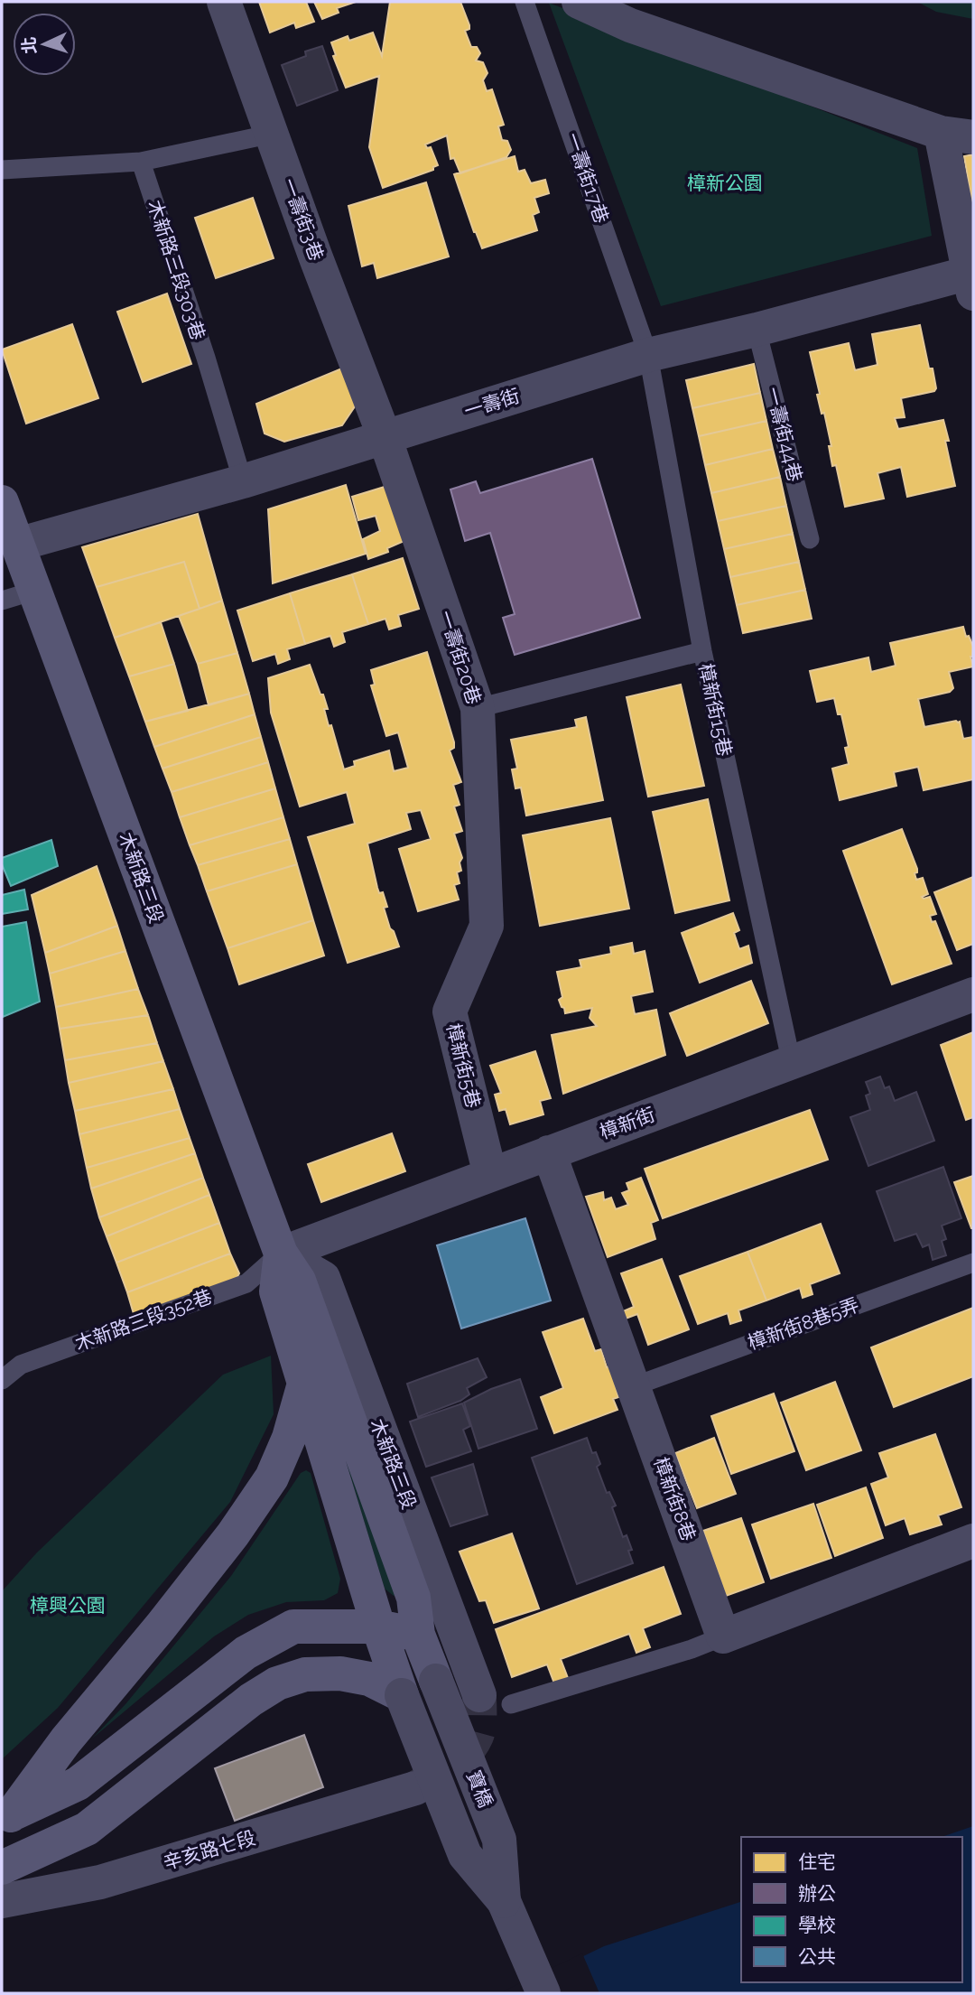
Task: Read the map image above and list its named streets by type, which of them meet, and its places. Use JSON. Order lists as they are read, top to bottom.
{
  "streets": {
    "main road": ["木新路三段"],
    "street": [
      "一壽街3巷",
      "一壽街",
      "一壽街20巷",
      "樟新街5巷",
      "樟新街",
      "樟新街8巷",
      "寶橋",
      "辛亥路七段"
    ],
    "lane": [
      "一壽街17巷",
      "木新路三段303巷",
      "一壽街44巷",
      "樟新街15巷",
      "木新路三段352巷",
      "樟新街8巷5弄"
    ]
  },
  "crossings": [
    ["一壽街17巷", "一壽街"],
    ["一壽街17巷", "樟新街15巷"],
    ["一壽街3巷", "一壽街"],
    ["一壽街3巷", "一壽街20巷"],
    ["木新路三段303巷", "一壽街"],
    ["一壽街", "一壽街44巷"],
    ["一壽街", "一壽街20巷"],
    ["一壽街", "樟新街15巷"],
    ["一壽街", "木新路三段"],
    ["一壽街20巷", "樟新街5巷"],
    ["樟新街15巷", "樟新街"],
    ["木新路三段", "樟新街"],
    ["木新路三段", "木新路三段352巷"],
    ["木新路三段", "寶橋"],
    ["樟新街5巷", "樟新街"],
    ["樟新街", "木新路三段352巷"],
    ["樟新街", "樟新街8巷"],
    ["樟新街8巷5弄", "樟新街8巷"]
  ],
  "parks": ["樟新公園", "樟興公園"],
  "legend": [
    "住宅",
    "辦公",
    "學校",
    "公共"
  ],
  "north": "left"
}
